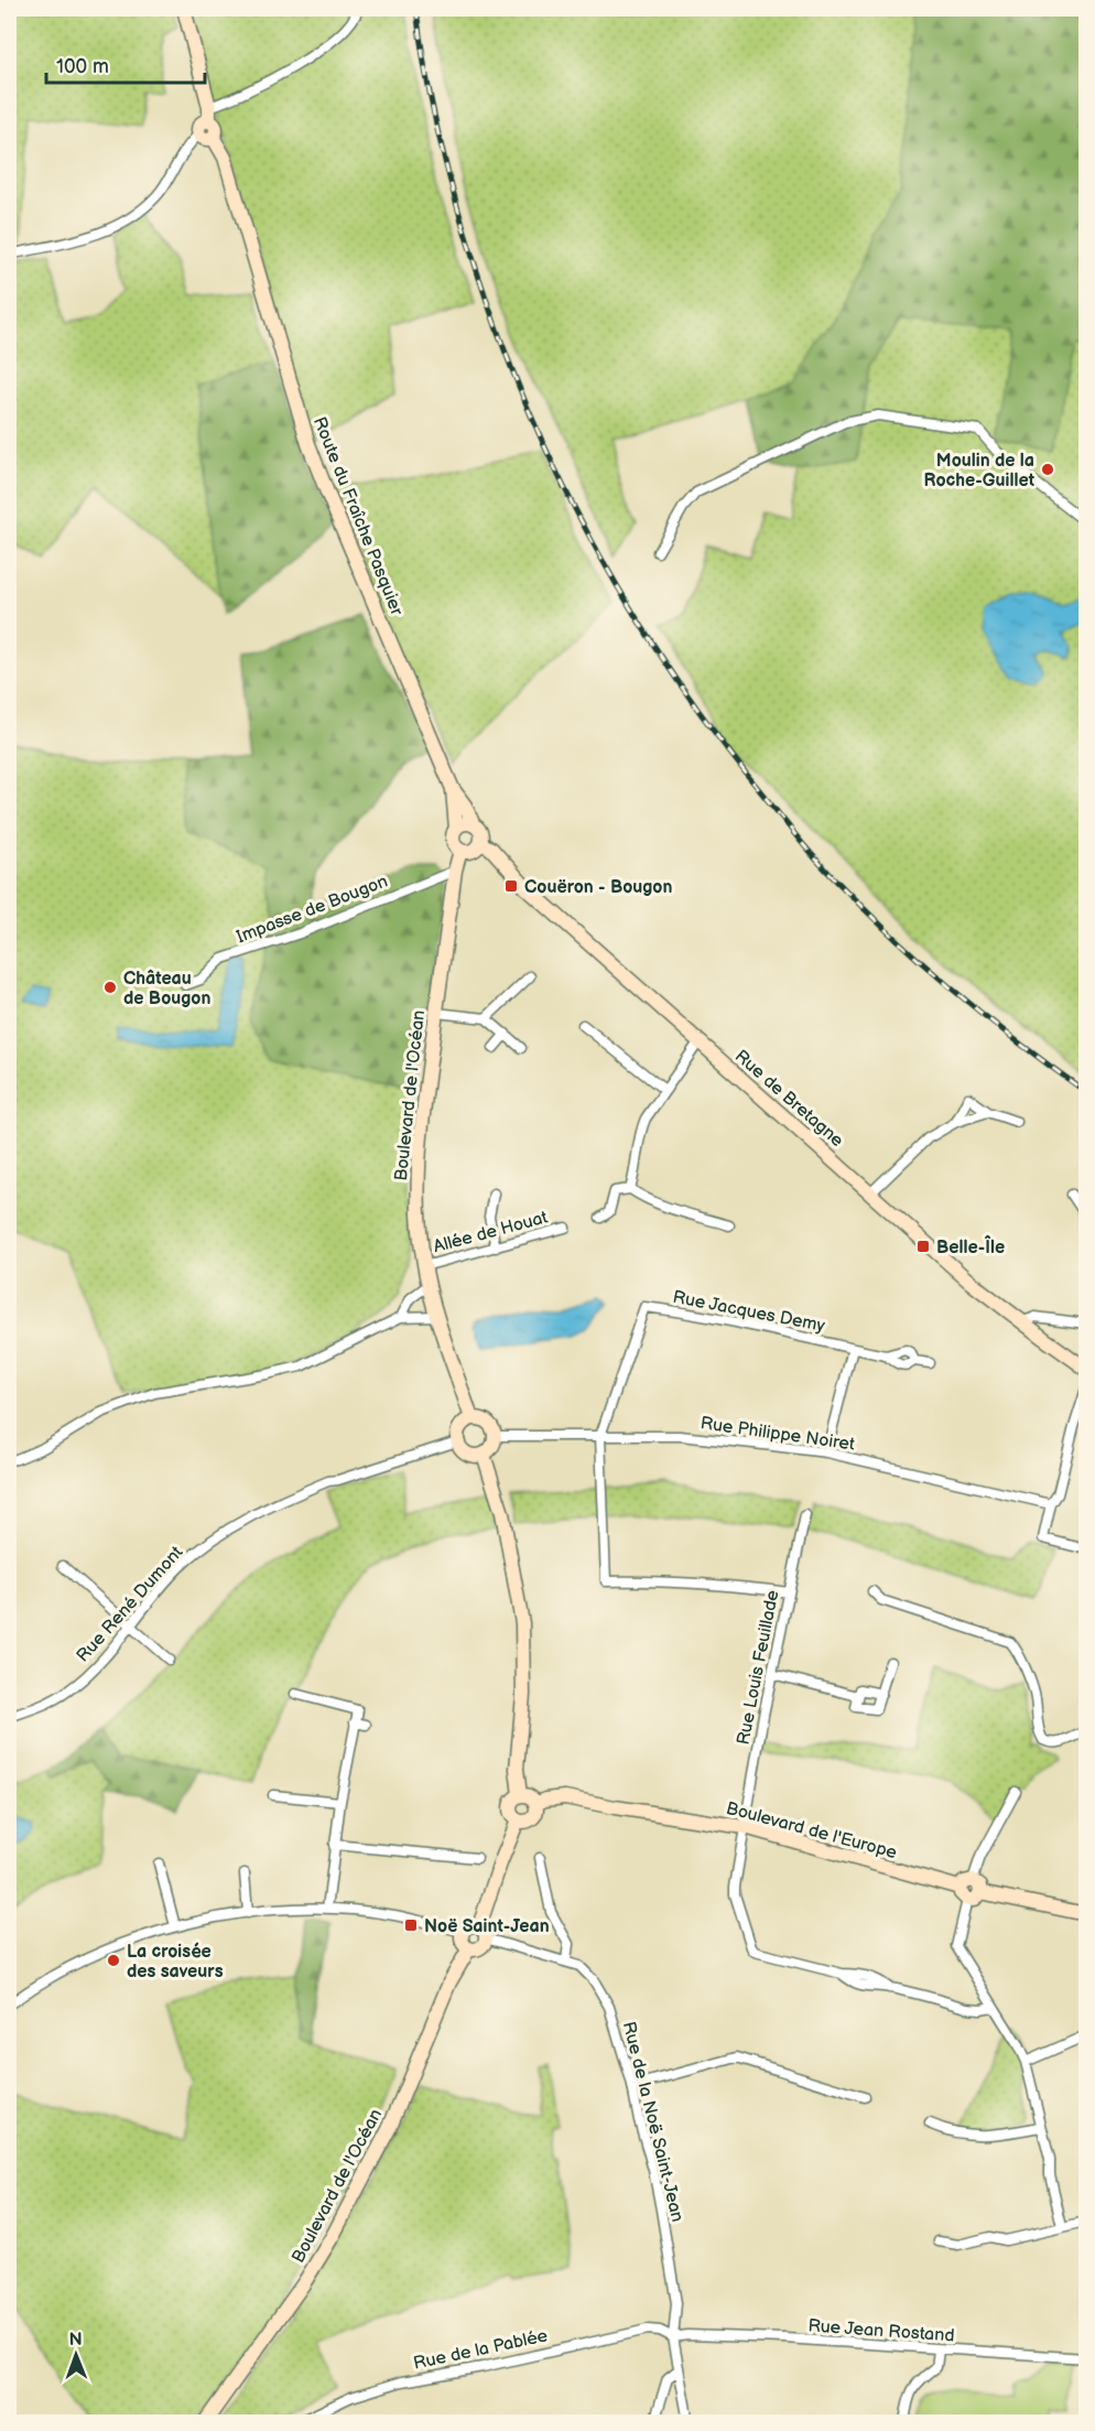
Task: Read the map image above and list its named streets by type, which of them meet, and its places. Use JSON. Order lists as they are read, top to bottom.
{
  "streets": {
    "main road": [
      "Route du Fraîche Pasquier",
      "Boulevard de l'Océan",
      "Rue de Bretagne",
      "Boulevard de l'Europe"
    ],
    "street": [
      "Impasse de Bougon",
      "Allée de Houat",
      "Rue Jacques Demy",
      "Rue Philippe Noiret",
      "Rue René Dumont",
      "Rue Louis Feuillade",
      "Rue de la Noë Saint-Jean",
      "Rue Jean Rostand",
      "Rue de la Pablée"
    ]
  },
  "crossings": [
    ["Route du Fraîche Pasquier", "Boulevard de l'Océan"],
    ["Route du Fraîche Pasquier", "Rue de Bretagne"],
    ["Impasse de Bougon", "Boulevard de l'Océan"],
    ["Boulevard de l'Océan", "Rue de Bretagne"],
    ["Boulevard de l'Océan", "Allée de Houat"],
    ["Boulevard de l'Océan", "Rue Philippe Noiret"],
    ["Boulevard de l'Océan", "Rue René Dumont"],
    ["Boulevard de l'Océan", "Rue de la Noë Saint-Jean"],
    ["Rue Jacques Demy", "Rue Philippe Noiret"],
    ["Rue Jacques Demy", "Rue Louis Feuillade"],
    ["Rue Philippe Noiret", "Rue René Dumont"],
    ["Rue Louis Feuillade", "Boulevard de l'Europe"],
    ["Rue de la Noë Saint-Jean", "Rue Jean Rostand"],
    ["Rue de la Noë Saint-Jean", "Rue de la Pablée"],
    ["Rue Jean Rostand", "Rue de la Pablée"]
  ],
  "places": {
    "other": ["Moulin de la Roche-Guillet", "Château de Bougon", "La croisée des saveurs"],
    "transit": ["Couëron - Bougon", "Belle-Île", "Noë Saint-Jean"]
  },
  "scale_bar": "100 m",
  "north": "top"
}
